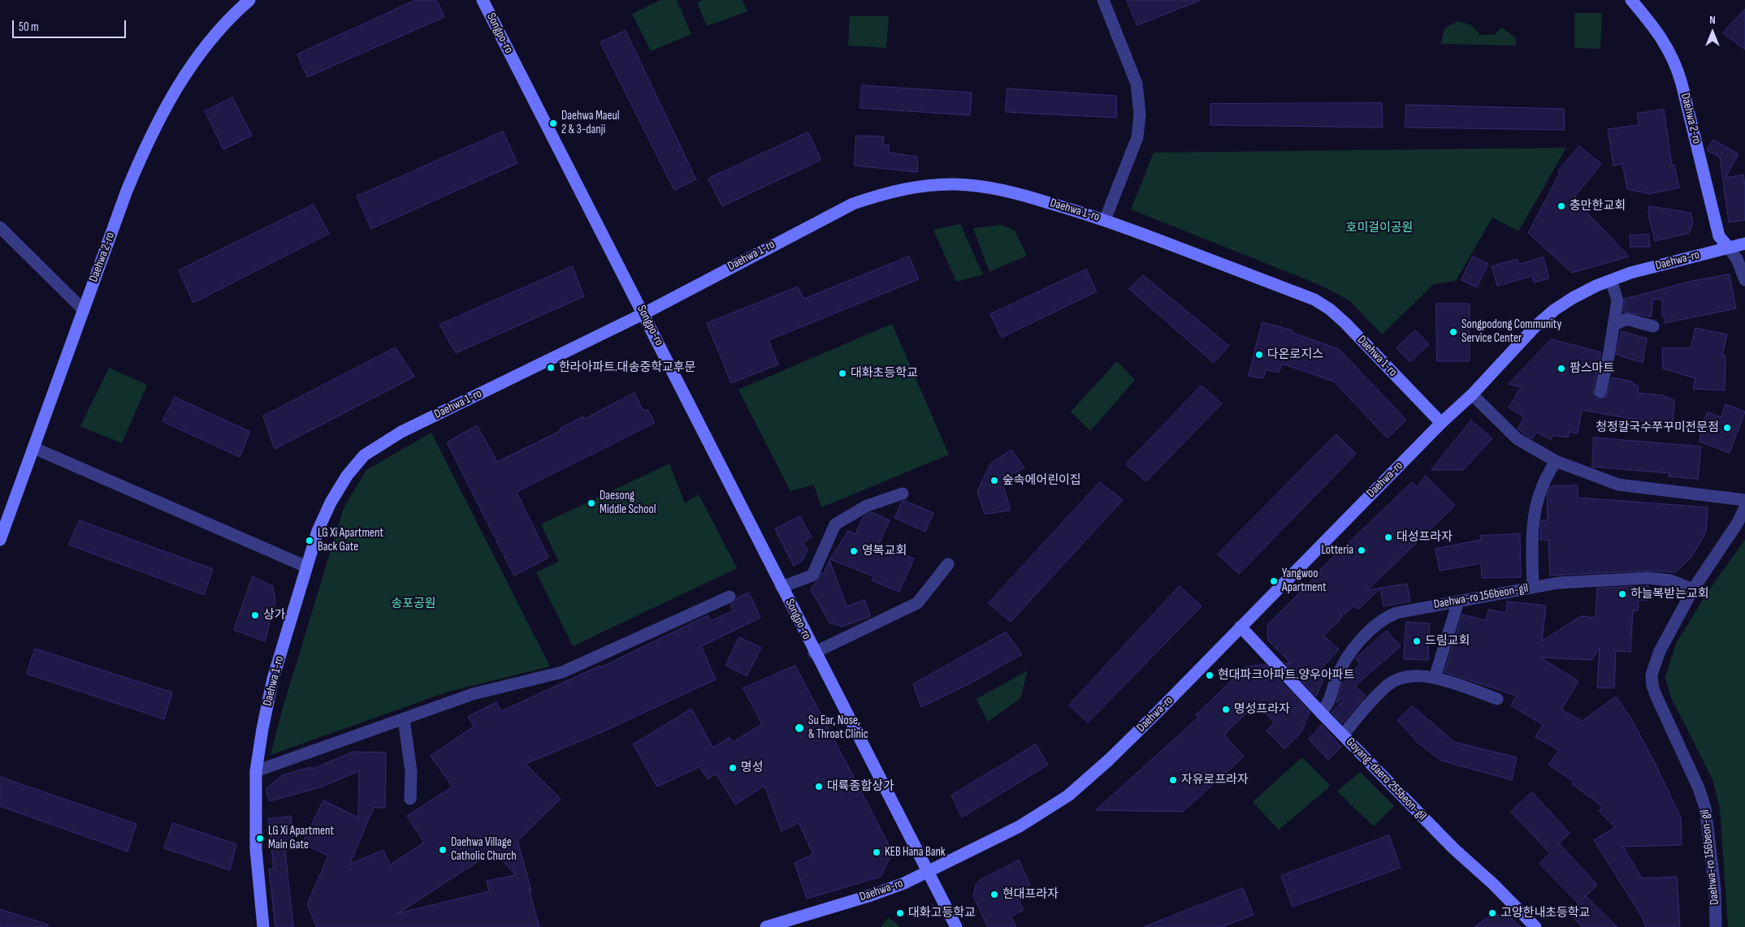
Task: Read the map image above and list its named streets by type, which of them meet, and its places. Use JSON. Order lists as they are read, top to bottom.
{
  "streets": {
    "street": [
      "Songpo-ro",
      "Daehwa 2-ro",
      "Daehwa 1-ro",
      "Daehwa-ro",
      "Daehwa-ro 156beon-gil",
      "Goyang-daero 255beon-gil"
    ]
  },
  "crossings": [
    ["Songpo-ro", "Daehwa 1-ro"],
    ["Songpo-ro", "Daehwa-ro"],
    ["Daehwa 2-ro", "Daehwa-ro"],
    ["Daehwa 1-ro", "Daehwa-ro"],
    ["Daehwa-ro", "Goyang-daero 255beon-gil"],
    ["Daehwa-ro 156beon-gil", "Goyang-daero 255beon-gil"]
  ],
  "parks": ["호미걸이공원", "송포공원"],
  "places": [
    "Daehwa Maeul 2 & 3-danji",
    "충만한교회",
    "Songpodong Community Service Center",
    "다온로지스",
    "한라아파트.대송중학교후문",
    "팜스마트",
    "대화초등학교",
    "청정칼국수쭈꾸미전문점",
    "숲속에어린이집",
    "Daesong Middle School",
    "대성프라자",
    "LG Xi Apartment Back Gate",
    "Lotteria",
    "영복교회",
    "Yangwoo Apartment",
    "하늘복받는교회",
    "상가",
    "드림교회",
    "현대파크아파트.양우아파트",
    "명성프라자",
    "Su Ear, Nose, & Throat Clinic",
    "명성",
    "자유로프라자",
    "대륙종합상가",
    "LG Xi Apartment Main Gate",
    "Daehwa Village Catholic Church",
    "KEB Hana Bank",
    "현대프라자",
    "대화고등학교",
    "고양한내초등학교"
  ],
  "scale_bar": "50 m",
  "north": "top"
}
